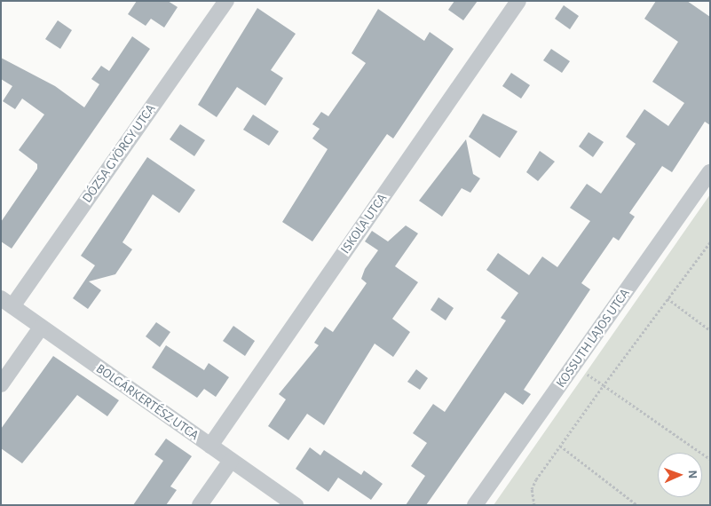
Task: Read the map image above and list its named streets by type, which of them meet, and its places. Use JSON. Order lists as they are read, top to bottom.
{
  "streets": {
    "street": [
      "DÓZSA GYÖRGY UTCA",
      "ISKOLA UTCA",
      "KOSSUTH LAJOS UTCA",
      "BOLGÁRKERTÉSZ UTCA"
    ]
  },
  "crossings": [
    ["DÓZSA GYÖRGY UTCA", "BOLGÁRKERTÉSZ UTCA"],
    ["ISKOLA UTCA", "BOLGÁRKERTÉSZ UTCA"]
  ],
  "north": "right"
}
